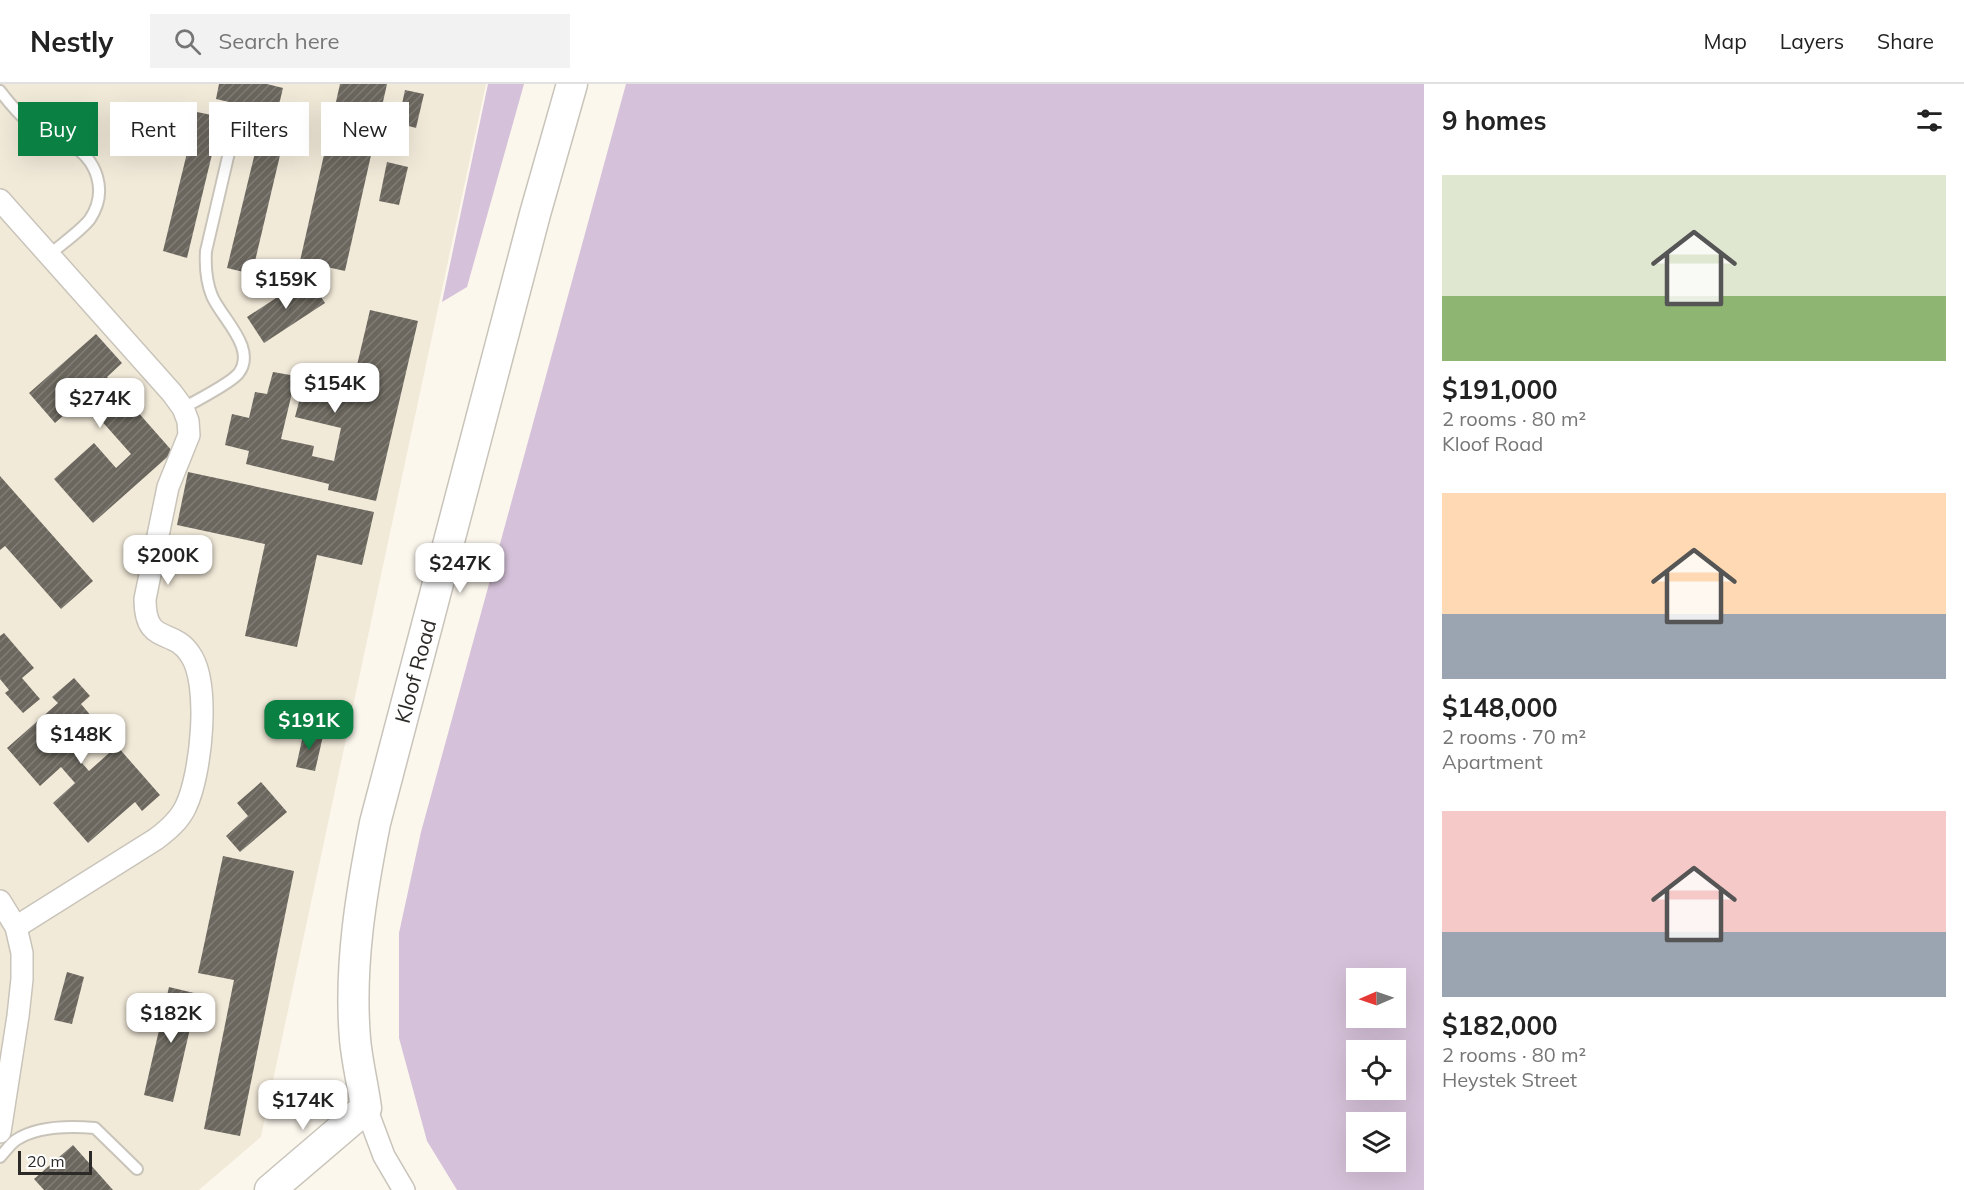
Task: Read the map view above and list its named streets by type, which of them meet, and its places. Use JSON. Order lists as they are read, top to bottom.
{
  "streets": {
    "street": ["Kloof Road"]
  },
  "scale_bar": "20 m",
  "north": "left",
  "page": {
    "header": "Nestly",
    "search": "Search here",
    "nav": ["Map", "Layers", "Share"],
    "heading": "9 homes",
    "chip": [
      "Buy",
      "Rent",
      "Filters",
      "New"
    ],
    "list": [
      {
        "name": "$191,000",
        "note": "2 rooms · 80 m² · Kloof Road"
      },
      {
        "name": "$148,000",
        "note": "2 rooms · 70 m² · Apartment"
      },
      {
        "name": "$182,000",
        "note": "2 rooms · 80 m² · Heystek Street"
      }
    ],
    "price": [
      "$159K",
      "$154K",
      "$274K",
      "$200K",
      "$247K",
      "$191K",
      "$148K",
      "$182K",
      "$174K"
    ],
    "scale": "20 m"
  }
}
